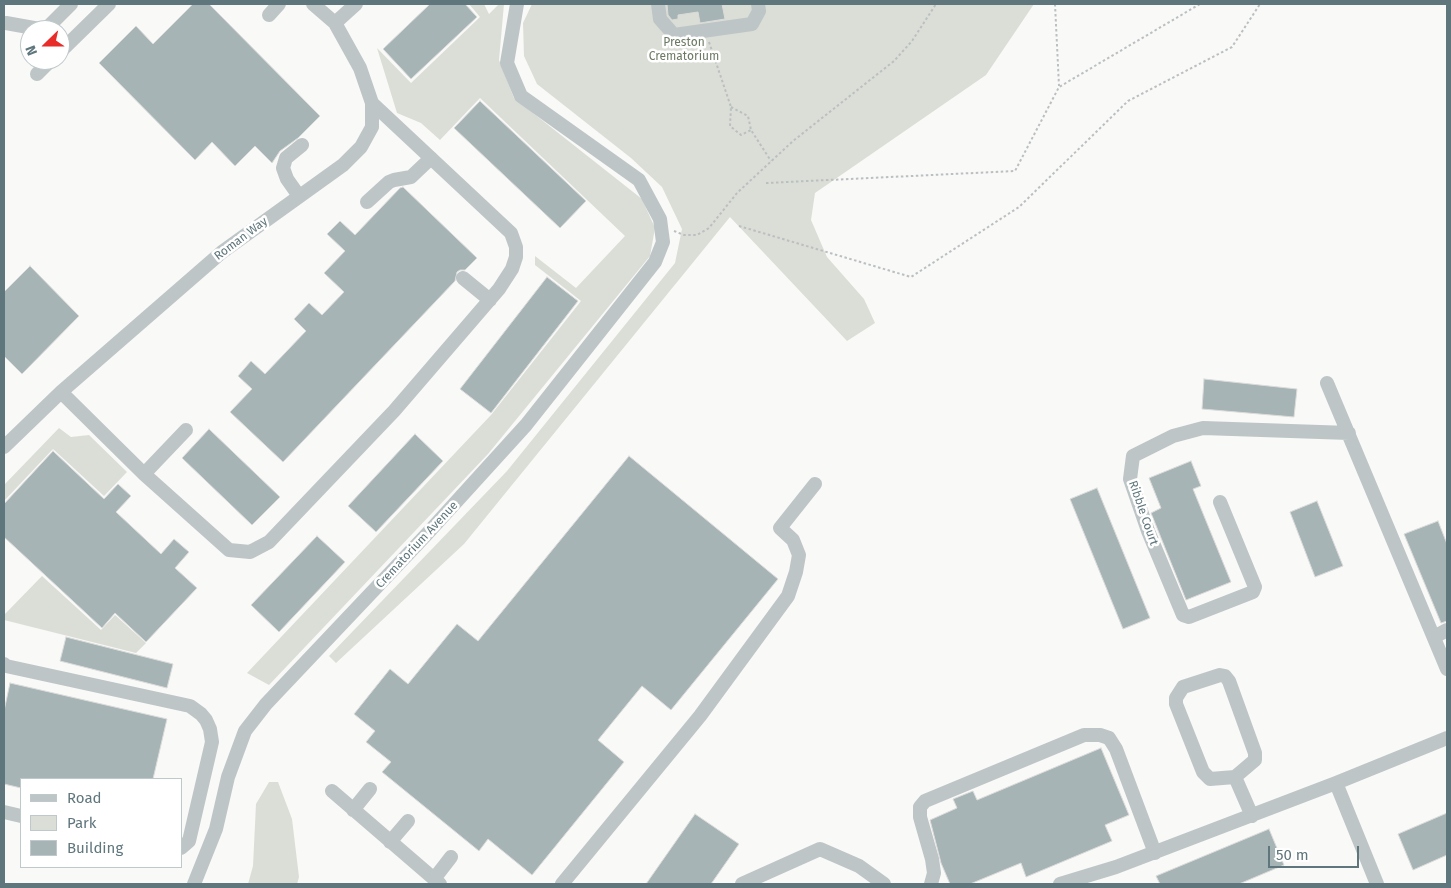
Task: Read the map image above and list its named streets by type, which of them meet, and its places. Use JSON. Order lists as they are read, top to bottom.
{
  "streets": {
    "lane": ["Roman Way", "Ribble Court", "Crematorium Avenue"]
  },
  "parks": ["Preston Crematorium"],
  "legend": ["Road", "Park", "Building"],
  "scale_bar": "50 m",
  "north": "left"
}
